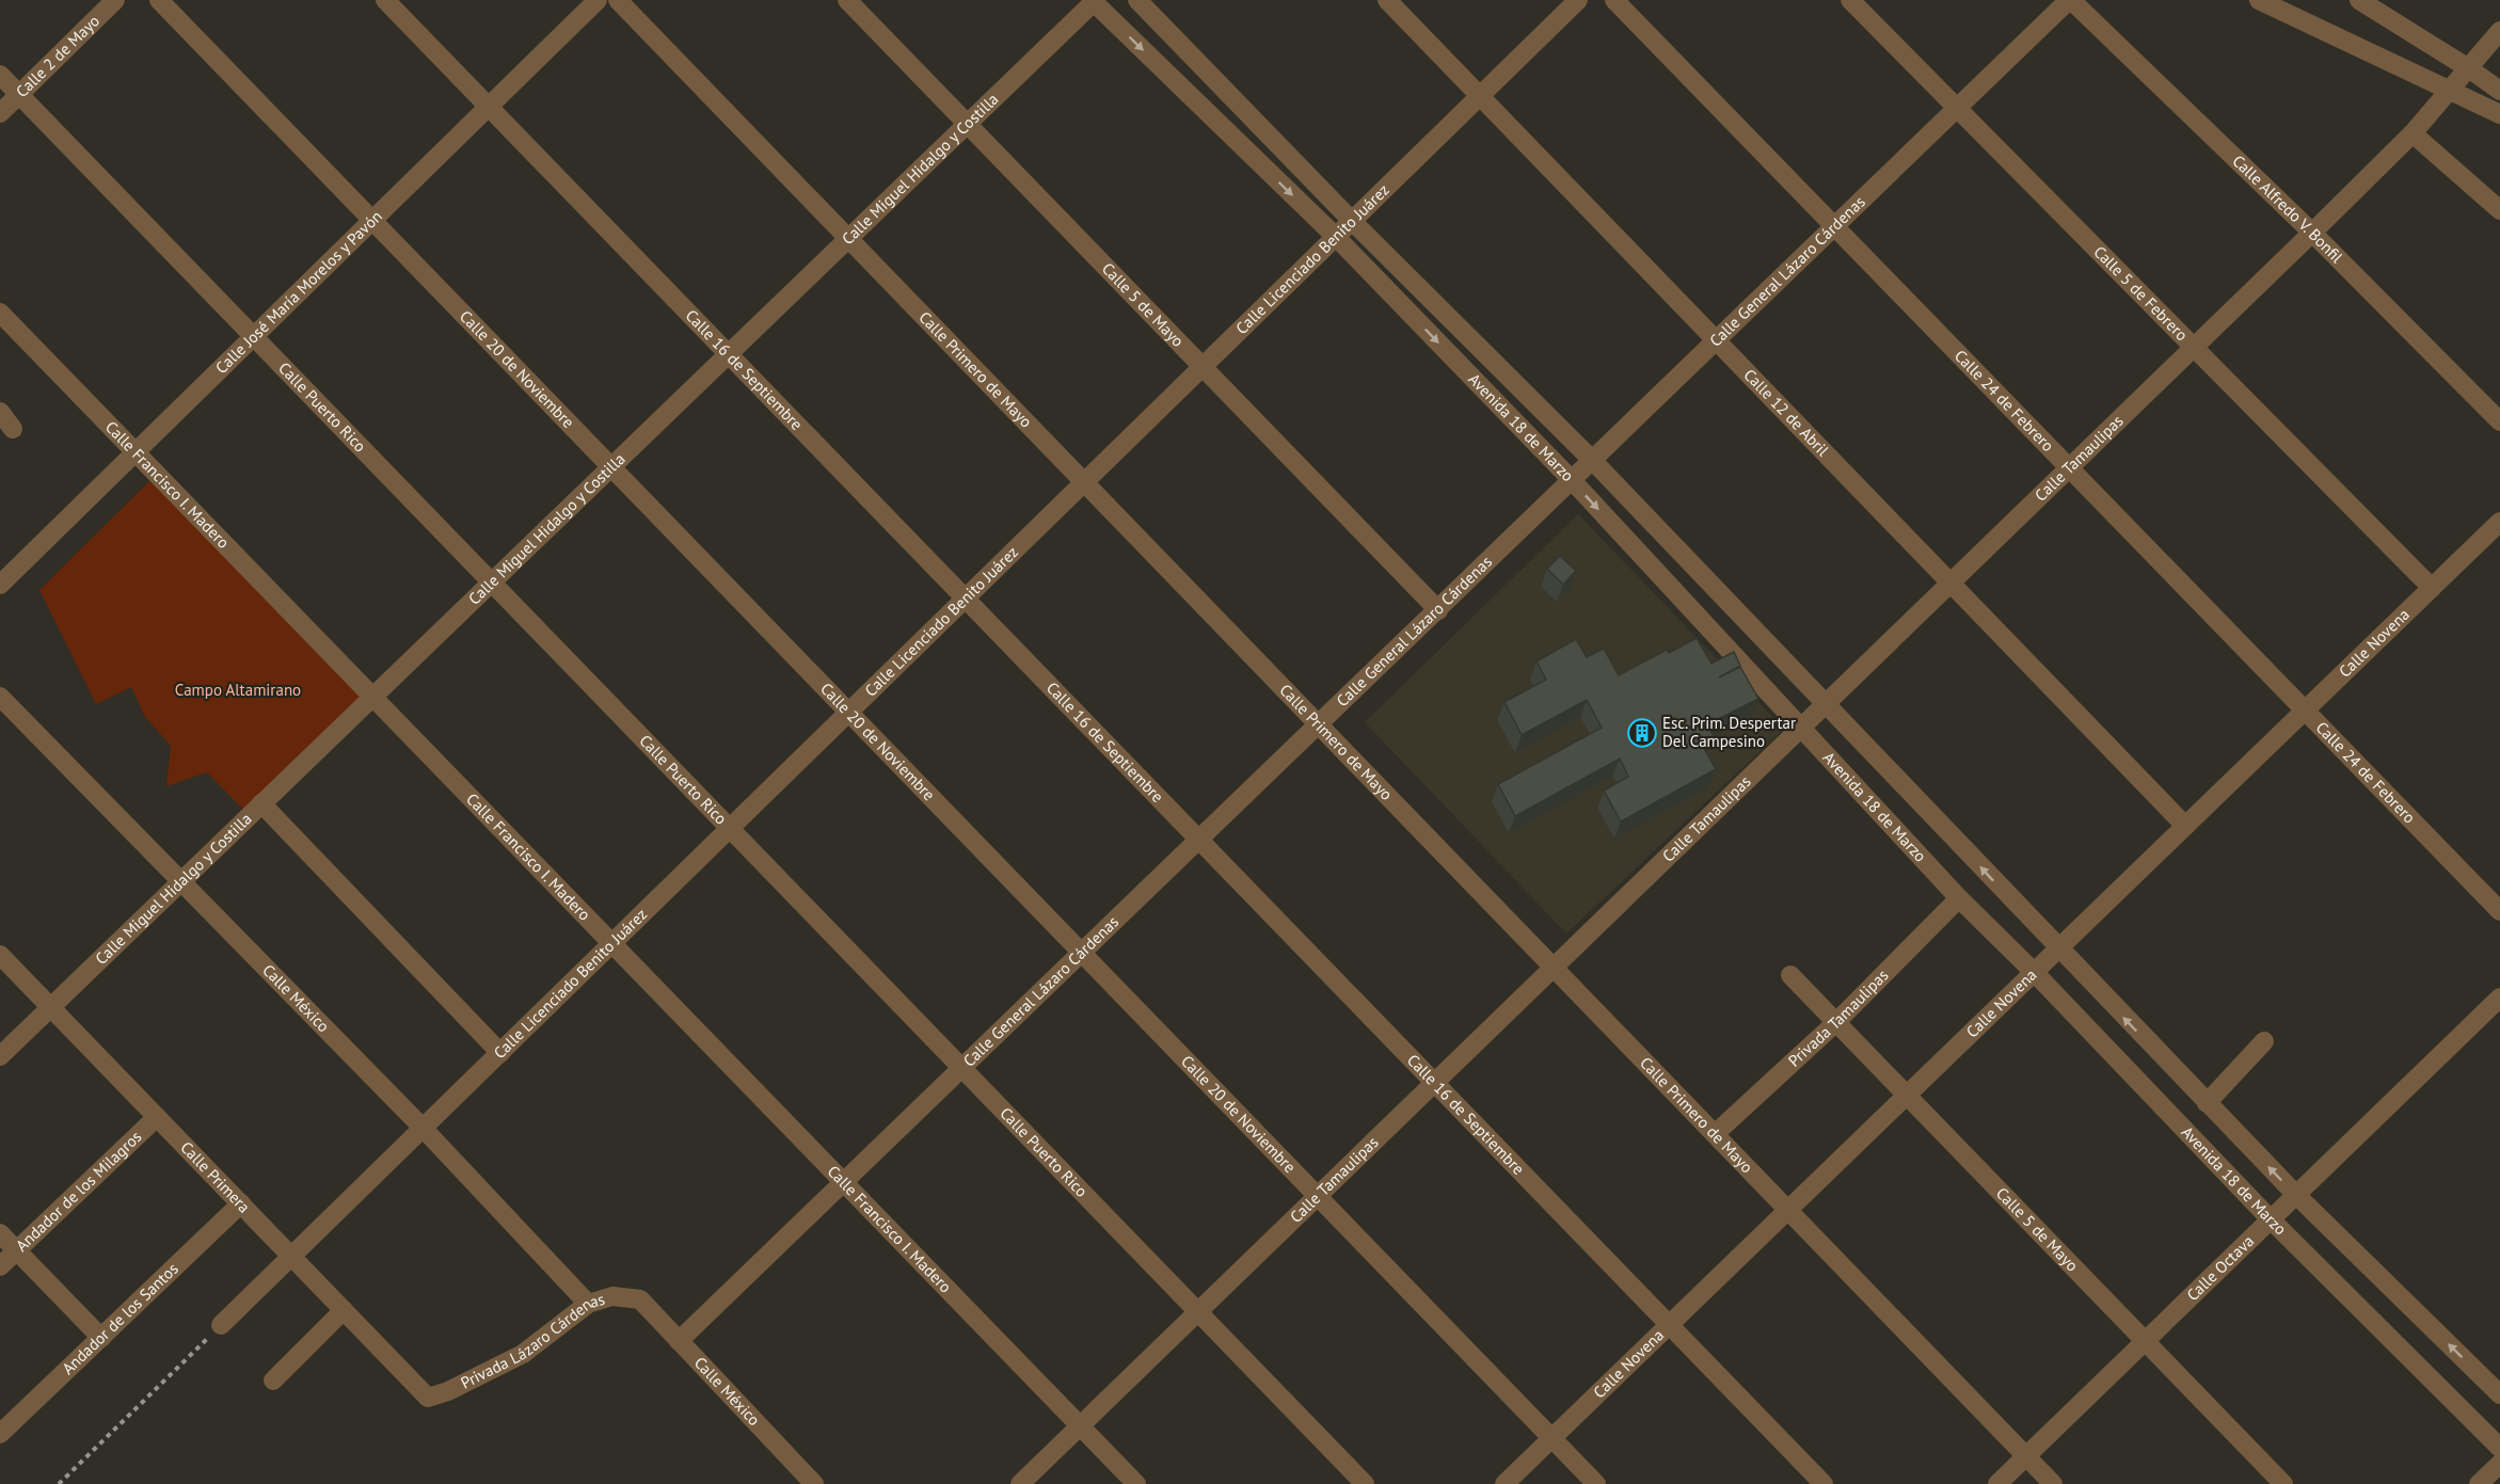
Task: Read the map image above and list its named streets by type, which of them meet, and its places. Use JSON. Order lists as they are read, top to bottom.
{
  "streets": {
    "street": [
      "Calle 2 de Mayo",
      "Calle Miguel Hidalgo y Costilla",
      "Calle Alfredo V. Bonfil",
      "Calle Licenciado Benito Juárez",
      "Calle General Lázaro Cárdenas",
      "Calle José María Morelos y Pavón",
      "Calle 5 de Febrero",
      "Calle 5 de Mayo",
      "Calle 20 de Noviembre",
      "Calle 16 de Septiembre",
      "Calle Primero de Mayo",
      "Calle 24 de Febrero",
      "Calle Puerto Rico",
      "Calle 12 de Abril",
      "Avenida 18 de Marzo",
      "Calle Tamaulipas",
      "Calle Francisco I. Madero",
      "Calle Novena",
      "Calle México",
      "Privada Tamaulipas",
      "Calle Primera",
      "Andador de los Milagros",
      "Calle Octava",
      "Andador de los Santos",
      "Privada Lázaro Cárdenas"
    ]
  },
  "crossings": [
    ["Calle 2 de Mayo", "Calle Puerto Rico"],
    ["Calle Miguel Hidalgo y Costilla", "Calle 5 de Mayo"],
    ["Calle Miguel Hidalgo y Costilla", "Calle 20 de Noviembre"],
    ["Calle Miguel Hidalgo y Costilla", "Calle 16 de Septiembre"],
    ["Calle Miguel Hidalgo y Costilla", "Calle Primero de Mayo"],
    ["Calle Miguel Hidalgo y Costilla", "Calle Puerto Rico"],
    ["Calle Miguel Hidalgo y Costilla", "Avenida 18 de Marzo"],
    ["Calle Miguel Hidalgo y Costilla", "Calle Francisco I. Madero"],
    ["Calle Miguel Hidalgo y Costilla", "Calle México"],
    ["Calle Miguel Hidalgo y Costilla", "Calle Primera"],
    ["Calle Alfredo V. Bonfil", "Calle General Lázaro Cárdenas"],
    ["Calle Alfredo V. Bonfil", "Calle Tamaulipas"],
    ["Calle Licenciado Benito Juárez", "Calle 5 de Mayo"],
    ["Calle Licenciado Benito Juárez", "Calle 20 de Noviembre"],
    ["Calle Licenciado Benito Juárez", "Calle 16 de Septiembre"],
    ["Calle Licenciado Benito Juárez", "Calle Primero de Mayo"],
    ["Calle Licenciado Benito Juárez", "Calle Puerto Rico"],
    ["Calle Licenciado Benito Juárez", "Calle 12 de Abril"],
    ["Calle Licenciado Benito Juárez", "Avenida 18 de Marzo"],
    ["Calle Licenciado Benito Juárez", "Calle Francisco I. Madero"],
    ["Calle Licenciado Benito Juárez", "Calle México"],
    ["Calle Licenciado Benito Juárez", "Calle Primera"],
    ["Calle General Lázaro Cárdenas", "Calle 5 de Febrero"],
    ["Calle General Lázaro Cárdenas", "Calle 5 de Mayo"],
    ["Calle General Lázaro Cárdenas", "Calle 20 de Noviembre"],
    ["Calle General Lázaro Cárdenas", "Calle 16 de Septiembre"],
    ["Calle General Lázaro Cárdenas", "Calle Primero de Mayo"],
    ["Calle General Lázaro Cárdenas", "Calle 24 de Febrero"],
    ["Calle General Lázaro Cárdenas", "Calle Puerto Rico"],
    ["Calle General Lázaro Cárdenas", "Calle 12 de Abril"],
    ["Calle General Lázaro Cárdenas", "Avenida 18 de Marzo"],
    ["Calle General Lázaro Cárdenas", "Calle Francisco I. Madero"],
    ["Calle General Lázaro Cárdenas", "Calle México"],
    ["Calle José María Morelos y Pavón", "Calle 20 de Noviembre"],
    ["Calle José María Morelos y Pavón", "Calle 16 de Septiembre"],
    ["Calle José María Morelos y Pavón", "Calle Puerto Rico"],
    ["Calle José María Morelos y Pavón", "Calle Francisco I. Madero"],
    ["Calle 5 de Febrero", "Calle Tamaulipas"],
    ["Calle 5 de Febrero", "Calle Novena"],
    ["Calle 5 de Mayo", "Calle Novena"],
    ["Calle 5 de Mayo", "Privada Tamaulipas"],
    ["Calle 5 de Mayo", "Calle Octava"],
    ["Calle 20 de Noviembre", "Calle Tamaulipas"],
    ["Calle 20 de Noviembre", "Calle Novena"],
    ["Calle 16 de Septiembre", "Calle Tamaulipas"],
    ["Calle 16 de Septiembre", "Calle Novena"],
    ["Calle Primero de Mayo", "Calle Tamaulipas"],
    ["Calle Primero de Mayo", "Calle Novena"],
    ["Calle Primero de Mayo", "Privada Tamaulipas"],
    ["Calle Primero de Mayo", "Calle Octava"],
    ["Calle 24 de Febrero", "Calle Tamaulipas"],
    ["Calle 24 de Febrero", "Calle Novena"],
    ["Calle Puerto Rico", "Calle Tamaulipas"],
    ["Calle 12 de Abril", "Calle Tamaulipas"],
    ["Calle 12 de Abril", "Calle Novena"],
    ["Avenida 18 de Marzo", "Calle Tamaulipas"],
    ["Avenida 18 de Marzo", "Calle Novena"],
    ["Avenida 18 de Marzo", "Privada Tamaulipas"],
    ["Avenida 18 de Marzo", "Calle Octava"],
    ["Calle Tamaulipas", "Calle Francisco I. Madero"],
    ["Calle México", "Privada Lázaro Cárdenas"],
    ["Calle Primera", "Andador de los Milagros"],
    ["Calle Primera", "Andador de los Santos"],
    ["Calle Primera", "Privada Lázaro Cárdenas"]
  ],
  "parks": ["Campo Altamirano"],
  "places": {
    "building": ["Esc. Prim. Despertar Del Campesino"]
  }
}
